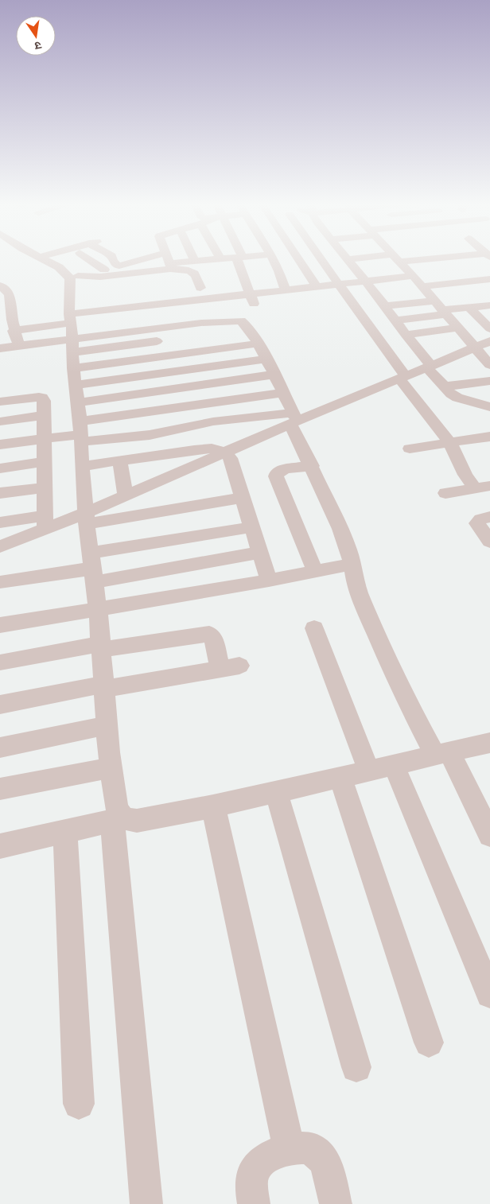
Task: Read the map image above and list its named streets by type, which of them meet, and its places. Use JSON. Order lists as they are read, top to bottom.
{
  "north": "bottom"
}
